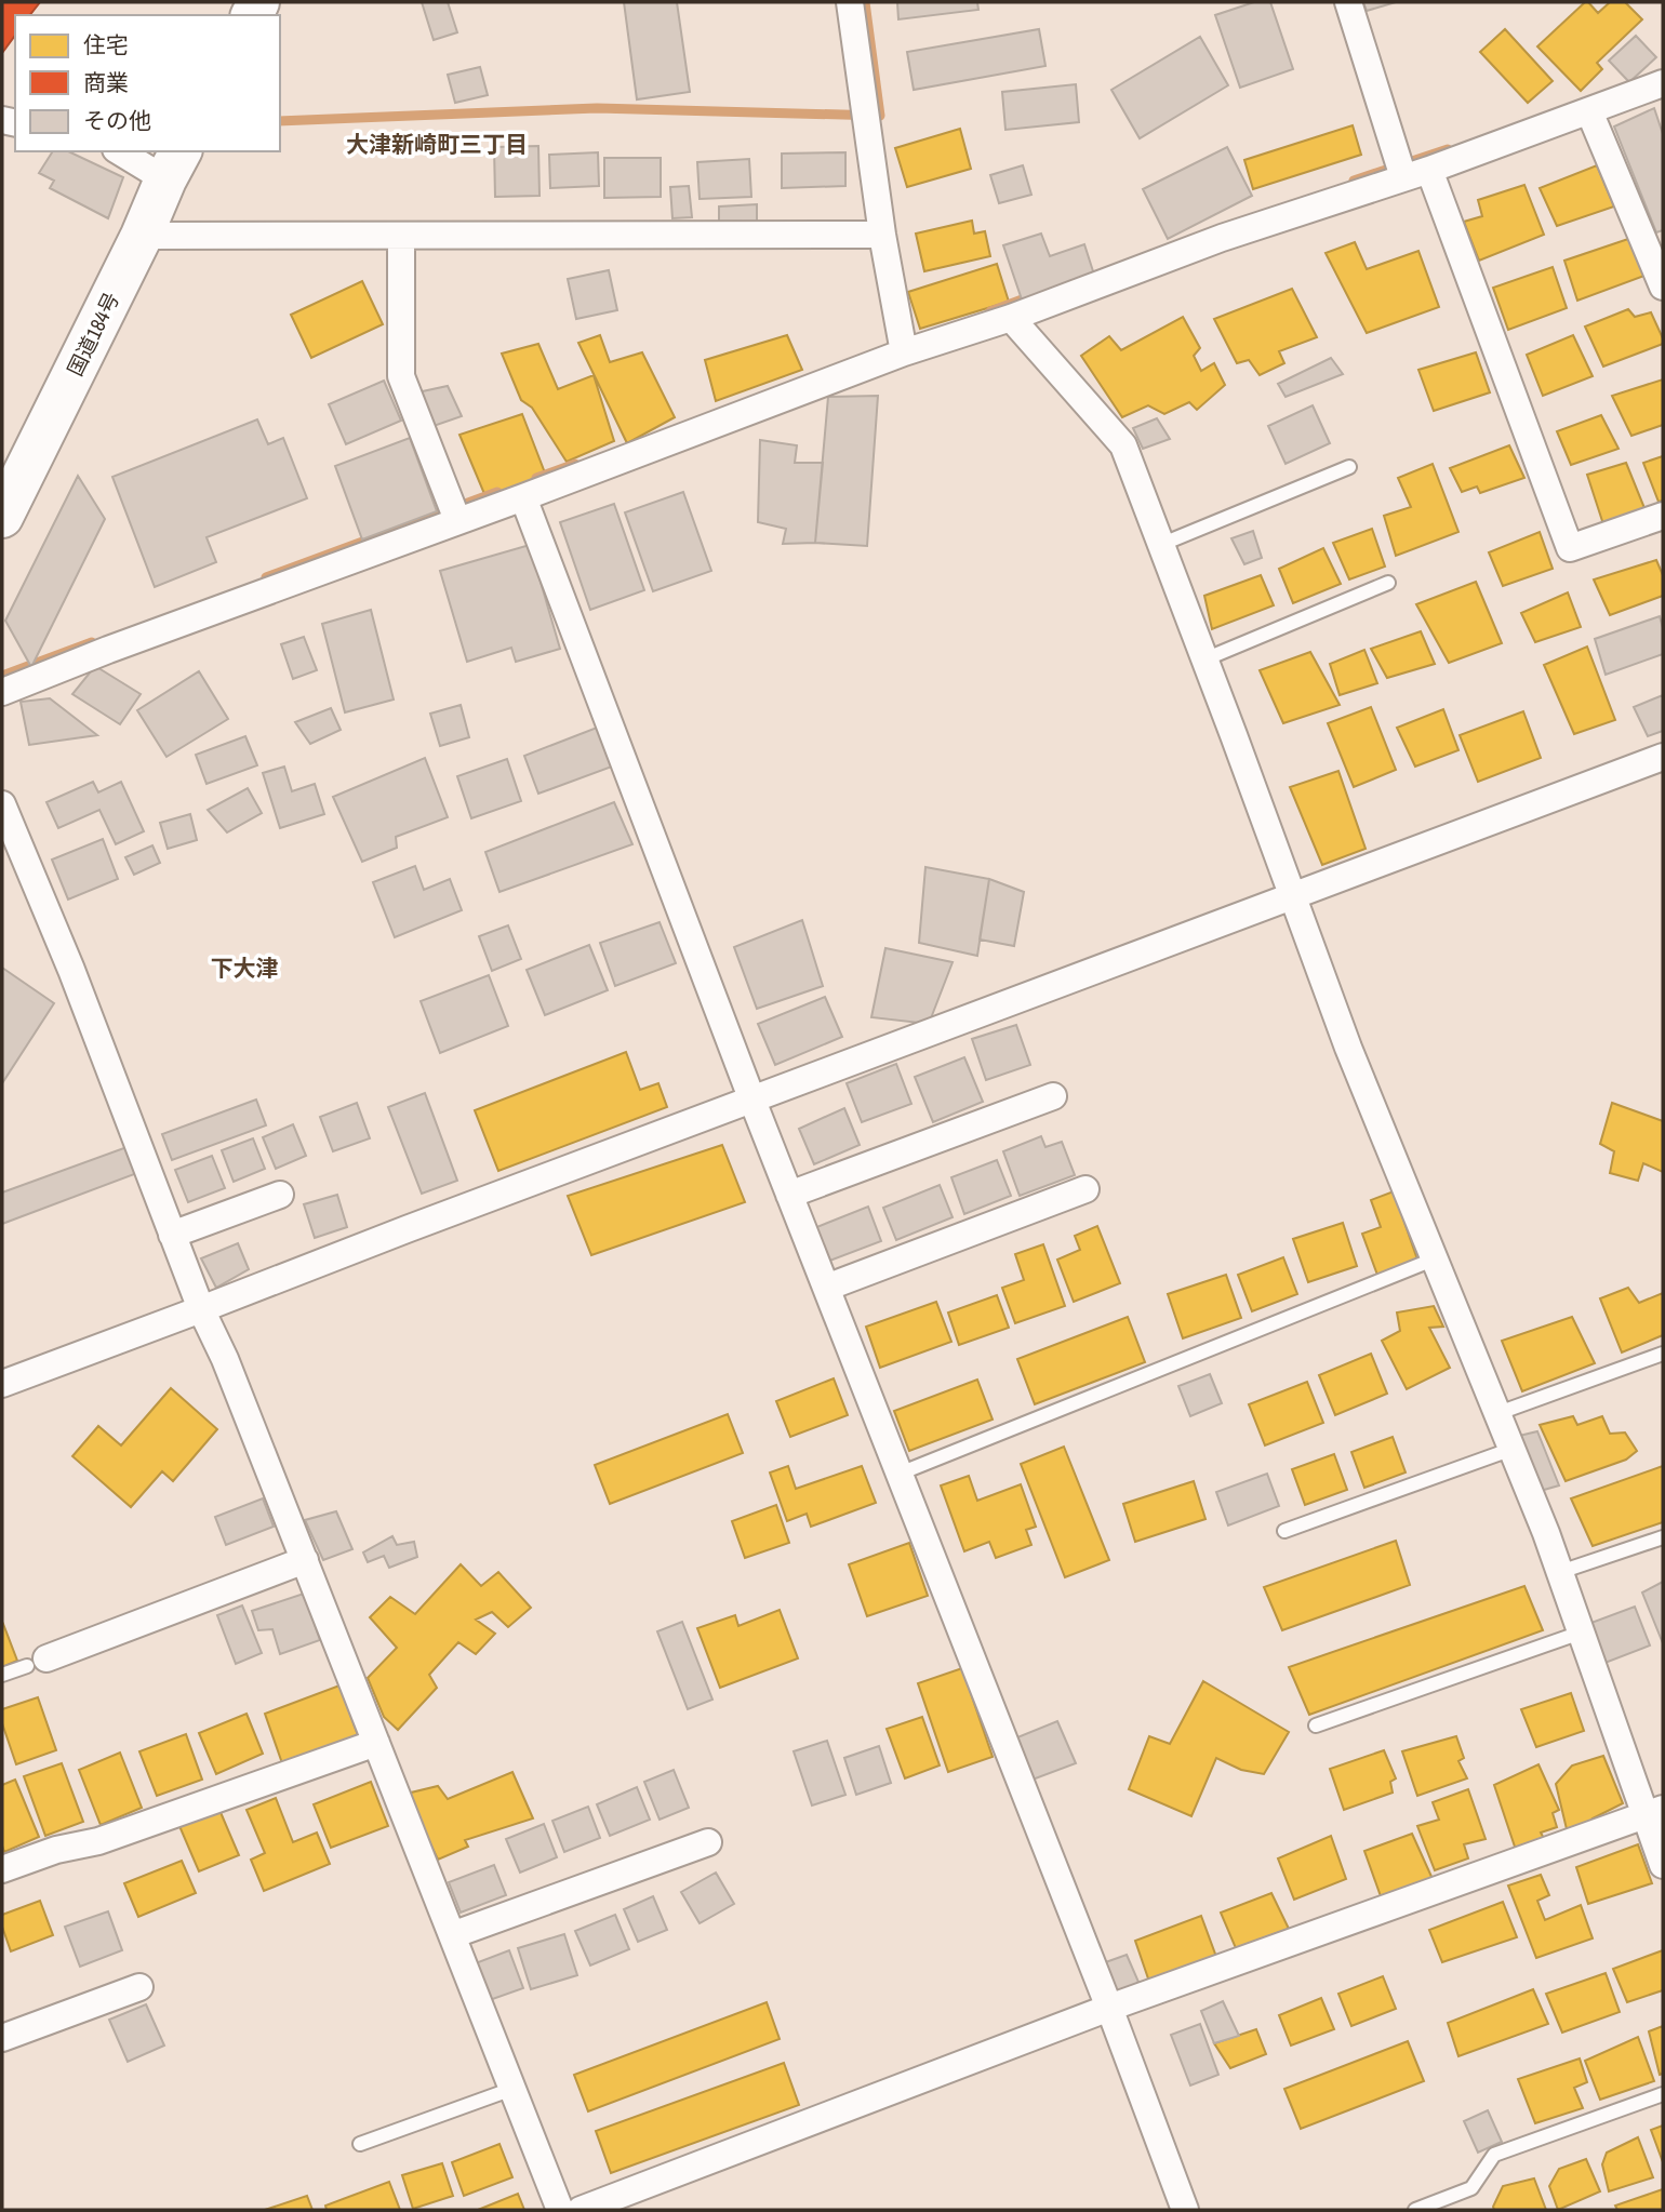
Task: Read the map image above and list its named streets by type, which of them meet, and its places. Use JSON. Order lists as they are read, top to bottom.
{
  "streets": {
    "highway": ["国道184号"]
  },
  "districts": ["大津新崎町三丁目", "下大津"],
  "legend": ["住宅", "商業", "その他"]
}
